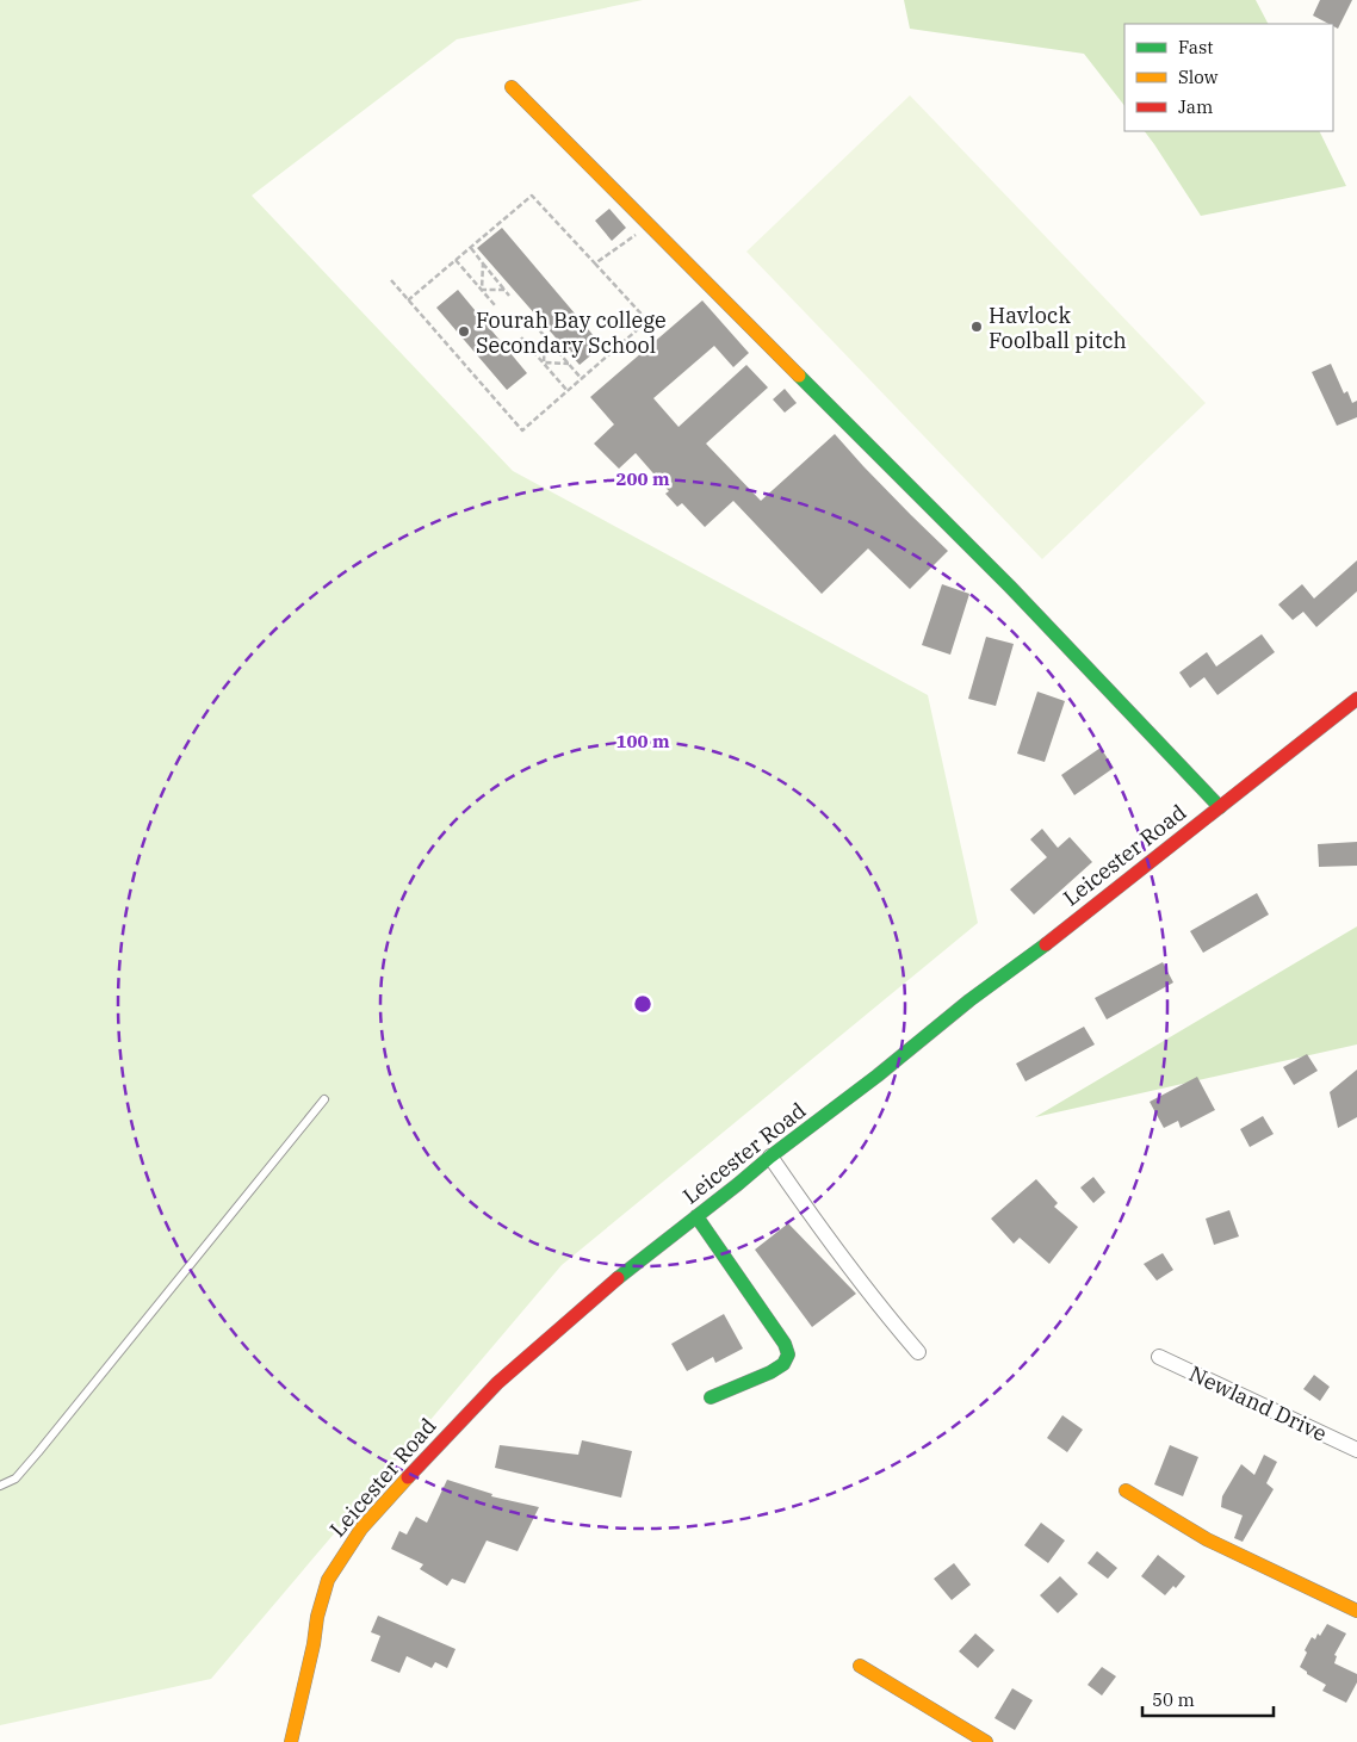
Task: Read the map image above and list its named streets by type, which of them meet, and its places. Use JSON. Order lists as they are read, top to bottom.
{
  "streets": {
    "street": ["Leicester Road", "Newland Drive"]
  },
  "places": ["Havlock Foolball pitch", "Fourah Bay college Secondary School"],
  "legend": ["Fast", "Slow", "Jam"],
  "scale_bar": "50 m",
  "rings": ["200 m", "100 m"]
}
